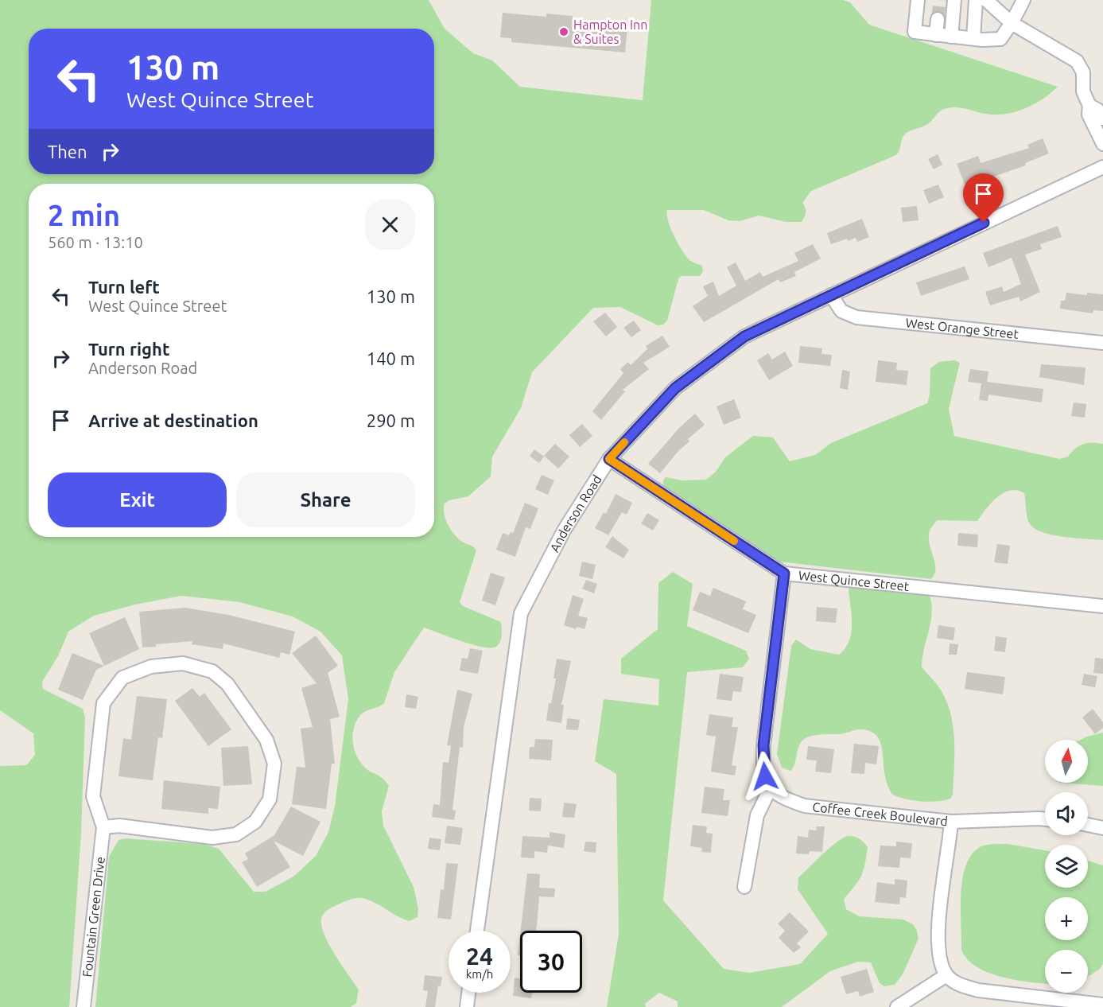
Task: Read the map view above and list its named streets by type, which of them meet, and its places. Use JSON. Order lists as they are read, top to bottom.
{
  "streets": {
    "street": [
      "West Orange Street",
      "Anderson Road",
      "West Quince Street",
      "Coffee Creek Boulevard",
      "Fountain Green Drive"
    ]
  },
  "crossings": [
    ["West Orange Street", "Anderson Road"],
    ["Anderson Road", "West Quince Street"]
  ],
  "places": ["Hampton Inn & Suites"],
  "north": "top",
  "page": {
    "turn": ["130 m", "West Quince Street"],
    "then": "Then",
    "heading": ["2 min", "560 m · 13:10"],
    "list": [
      {
        "name": "Turn left",
        "note": "West Quince Street",
        "value": "130 m"
      },
      {
        "name": "Turn right",
        "note": "Anderson Road",
        "value": "140 m"
      },
      {
        "name": "Arrive at destination",
        "value": "290 m"
      }
    ],
    "buttons": ["Exit", "Share"],
    "map_buttons": ["+", "−"],
    "speed": "24 km/h",
    "limit": "30"
  }
}
